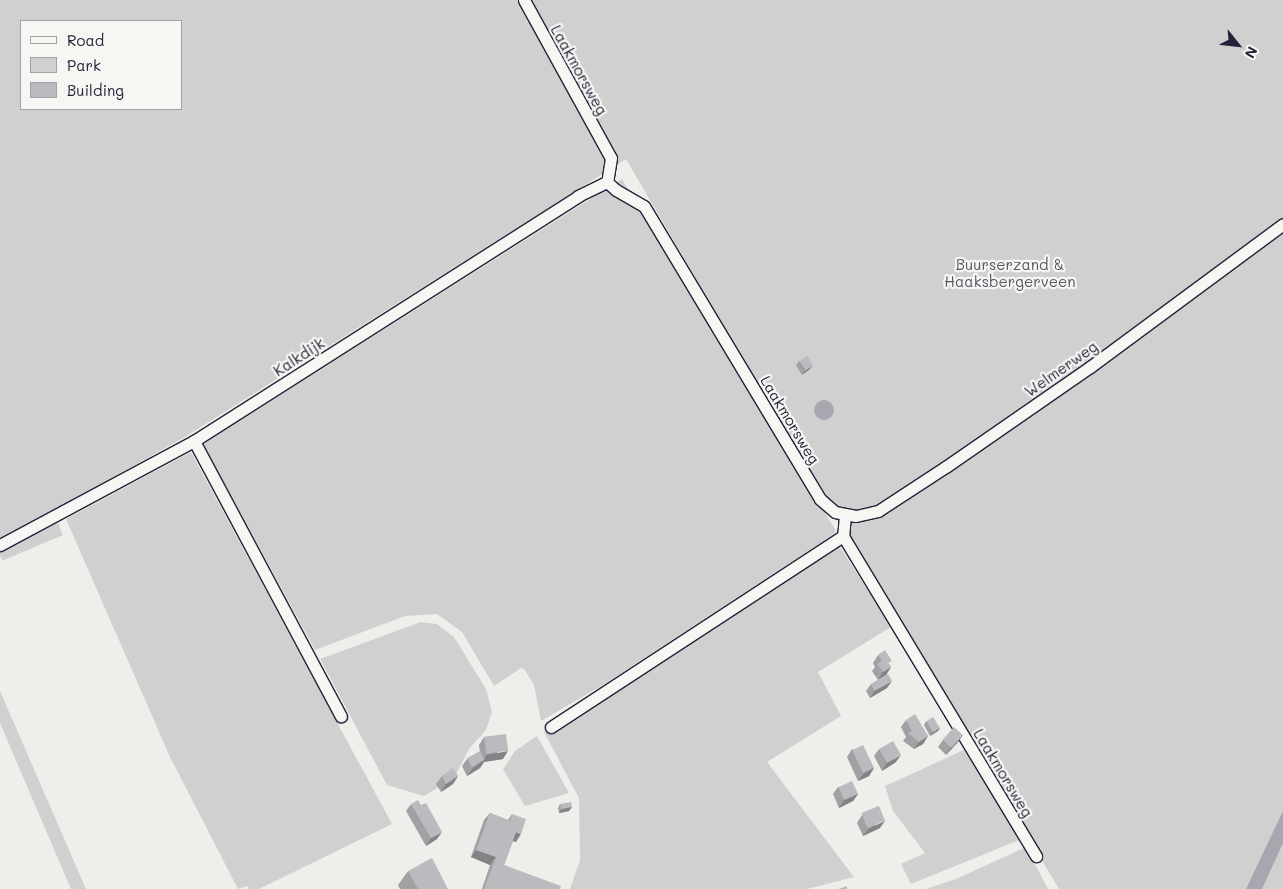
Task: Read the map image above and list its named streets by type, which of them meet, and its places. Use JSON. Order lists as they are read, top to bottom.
{
  "streets": {
    "street": ["Laakmorsweg", "Kalkdijk", "Welmerweg"]
  },
  "crossings": [
    ["Laakmorsweg", "Kalkdijk"],
    ["Laakmorsweg", "Welmerweg"]
  ],
  "parks": ["Buurserzand & Haaksbergerveen"],
  "legend": ["Road", "Park", "Building"],
  "north": "bottom right"
}
